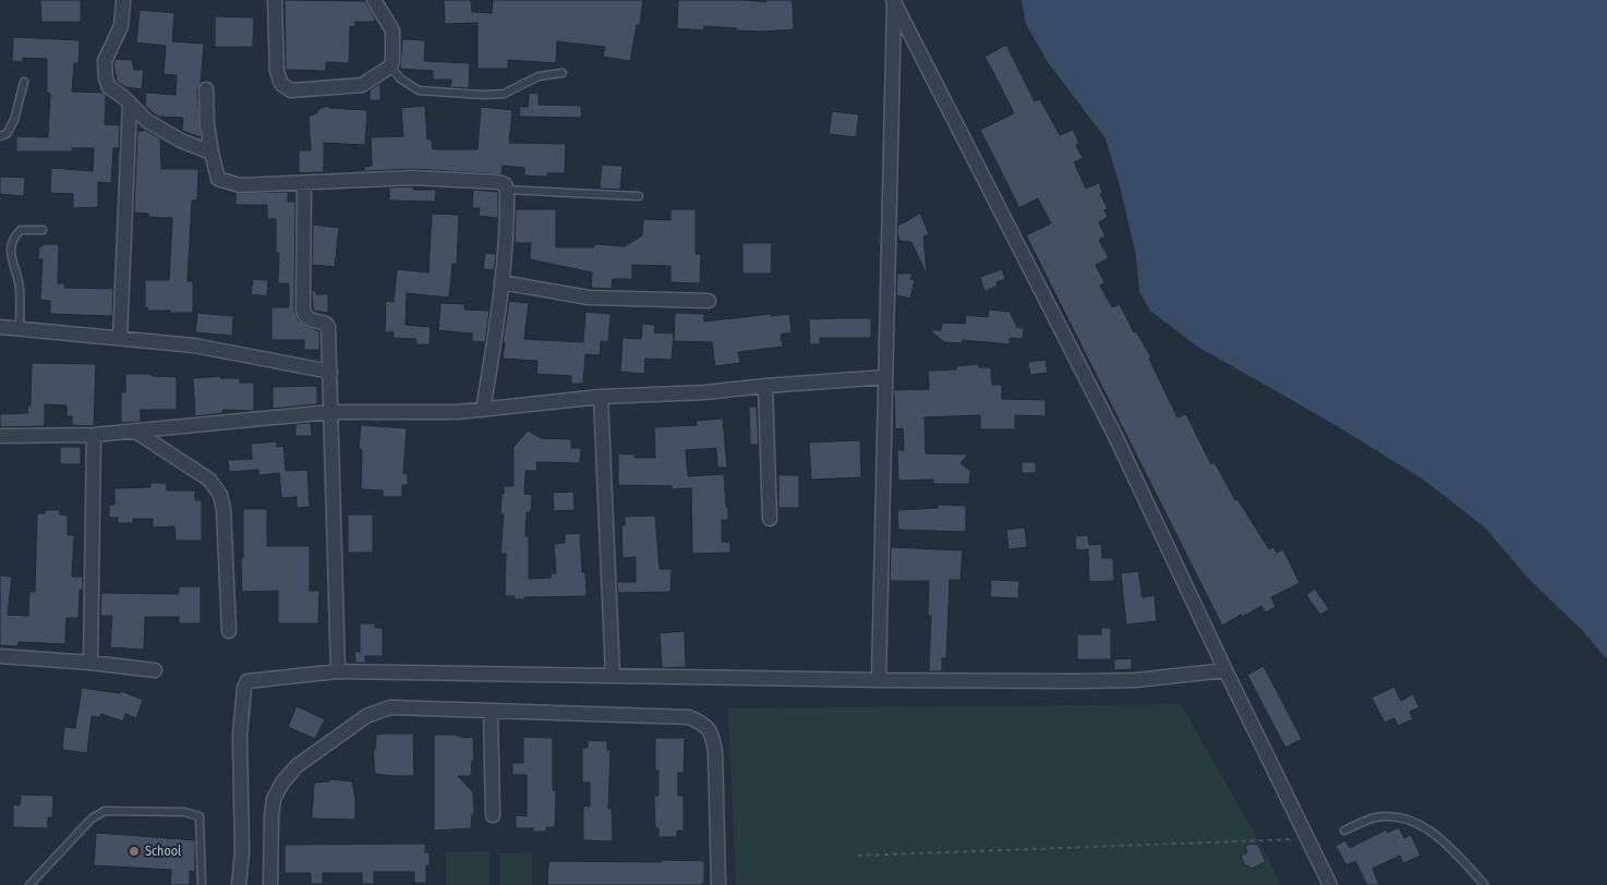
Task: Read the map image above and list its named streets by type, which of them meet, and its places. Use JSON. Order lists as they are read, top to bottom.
{
  "places": ["School"]
}
